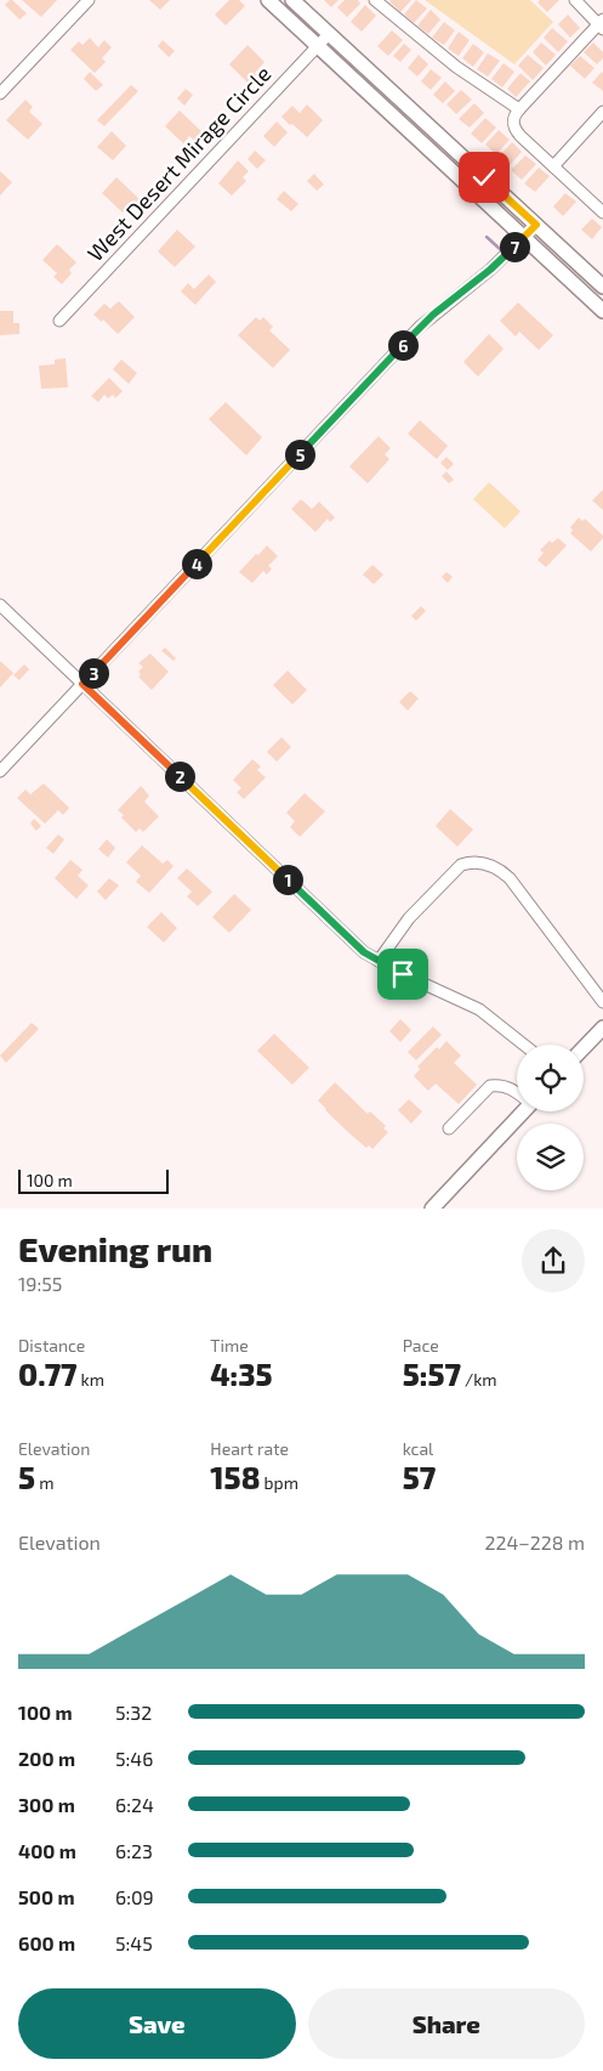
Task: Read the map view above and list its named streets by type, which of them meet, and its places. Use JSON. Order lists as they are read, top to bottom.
{
  "streets": {
    "street": ["West Desert Mirage Circle"]
  },
  "scale_bar": "100 m",
  "page": {
    "pins": [
      "7",
      "6",
      "5",
      "4",
      "3",
      "2",
      "1"
    ],
    "scale": "100 m",
    "heading": ["Evening run", "19:55"],
    "stats": [
      ["Distance", "0.77 km"],
      ["Time", "4:35"],
      ["Pace", "5:57 /km"],
      ["Elevation", "5 m"],
      ["Heart rate", "158 bpm"],
      ["kcal", "57"]
    ],
    "chart": ["Elevation", "224–228 m"],
    "list": [
      {
        "name": "100 m",
        "note": "5:32"
      },
      {
        "name": "200 m",
        "note": "5:46"
      },
      {
        "name": "300 m",
        "note": "6:24"
      },
      {
        "name": "400 m",
        "note": "6:23"
      },
      {
        "name": "500 m",
        "note": "6:09"
      },
      {
        "name": "600 m",
        "note": "5:45"
      }
    ],
    "buttons": ["Save", "Share"]
  }
}
